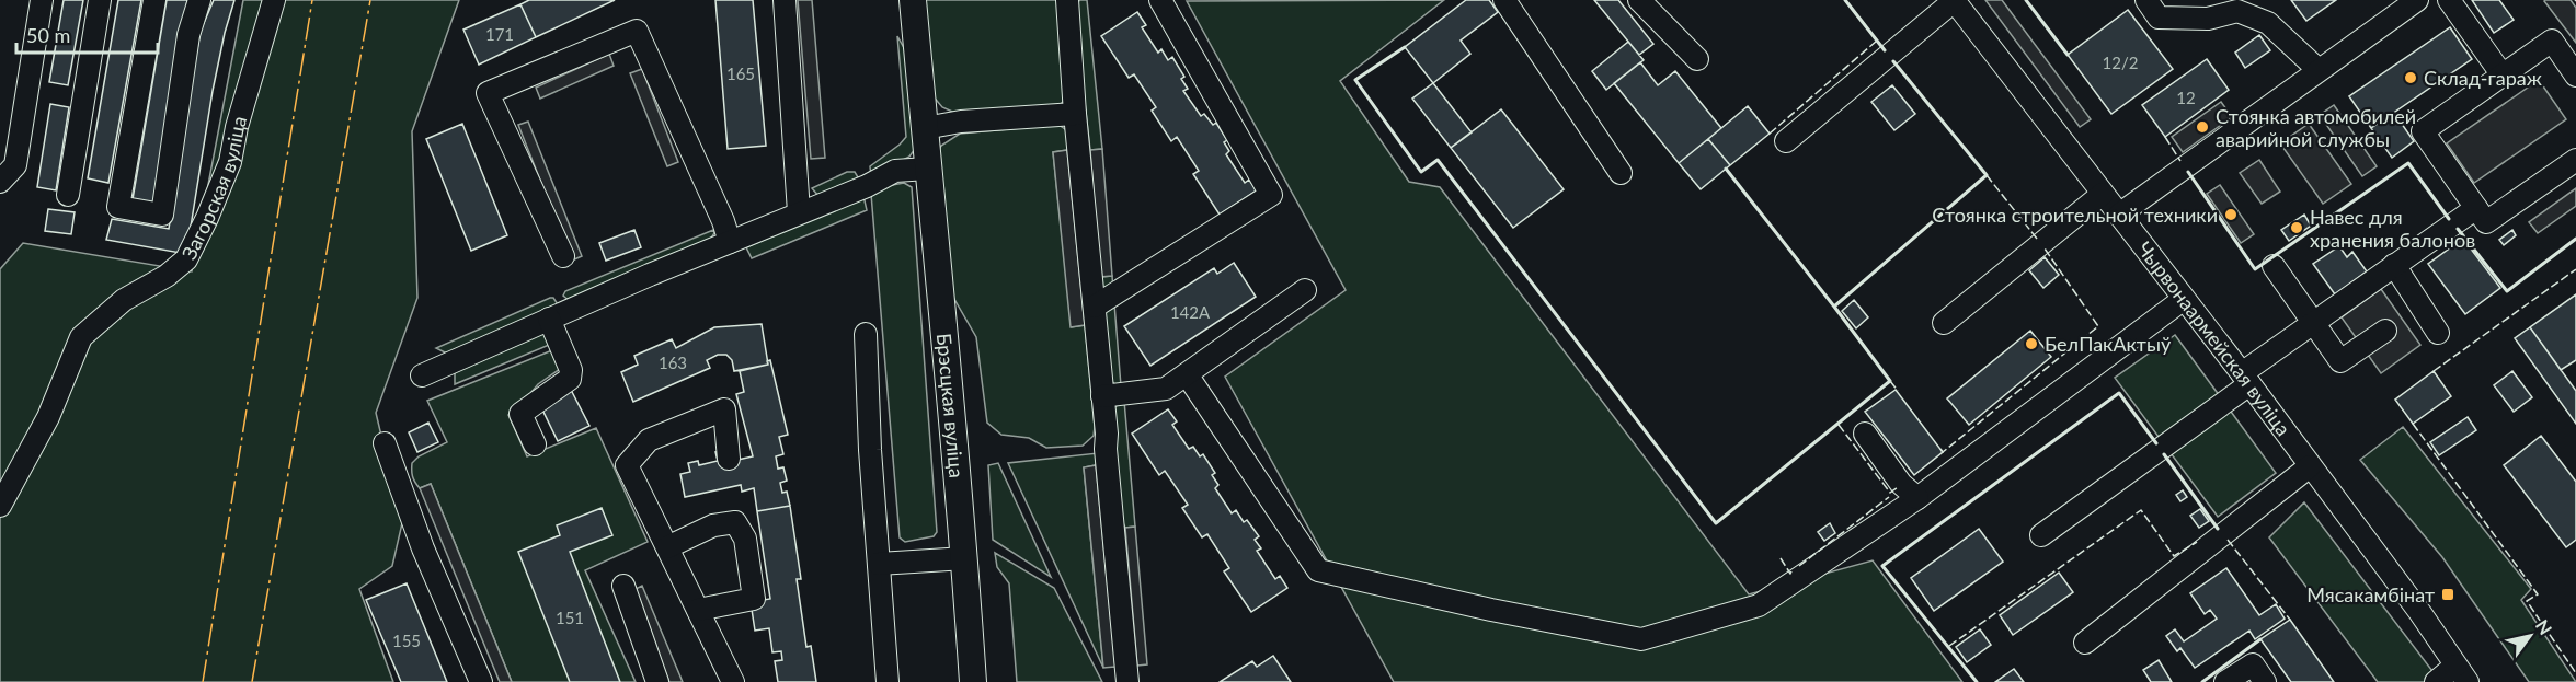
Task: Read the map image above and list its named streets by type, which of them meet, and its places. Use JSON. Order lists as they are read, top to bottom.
{
  "streets": {
    "main road": ["Брэсцкая вуліца"],
    "street": ["Загорская вуліца", "Чырвонаармейская вуліца"]
  },
  "places": {
    "other": [
      "Склад-гараж",
      "Стоянка автомобилей аварийной службы",
      "Стоянка строительной техники",
      "Навес для хранения балонов",
      "БелПакАктыў"
    ],
    "transit": ["Мясакамбінат"]
  },
  "house_numbers": [
    "171",
    "12/2",
    "165",
    "12",
    "142А",
    "163",
    "151",
    "155"
  ],
  "scale_bar": "50 m",
  "north": "top right"
}
